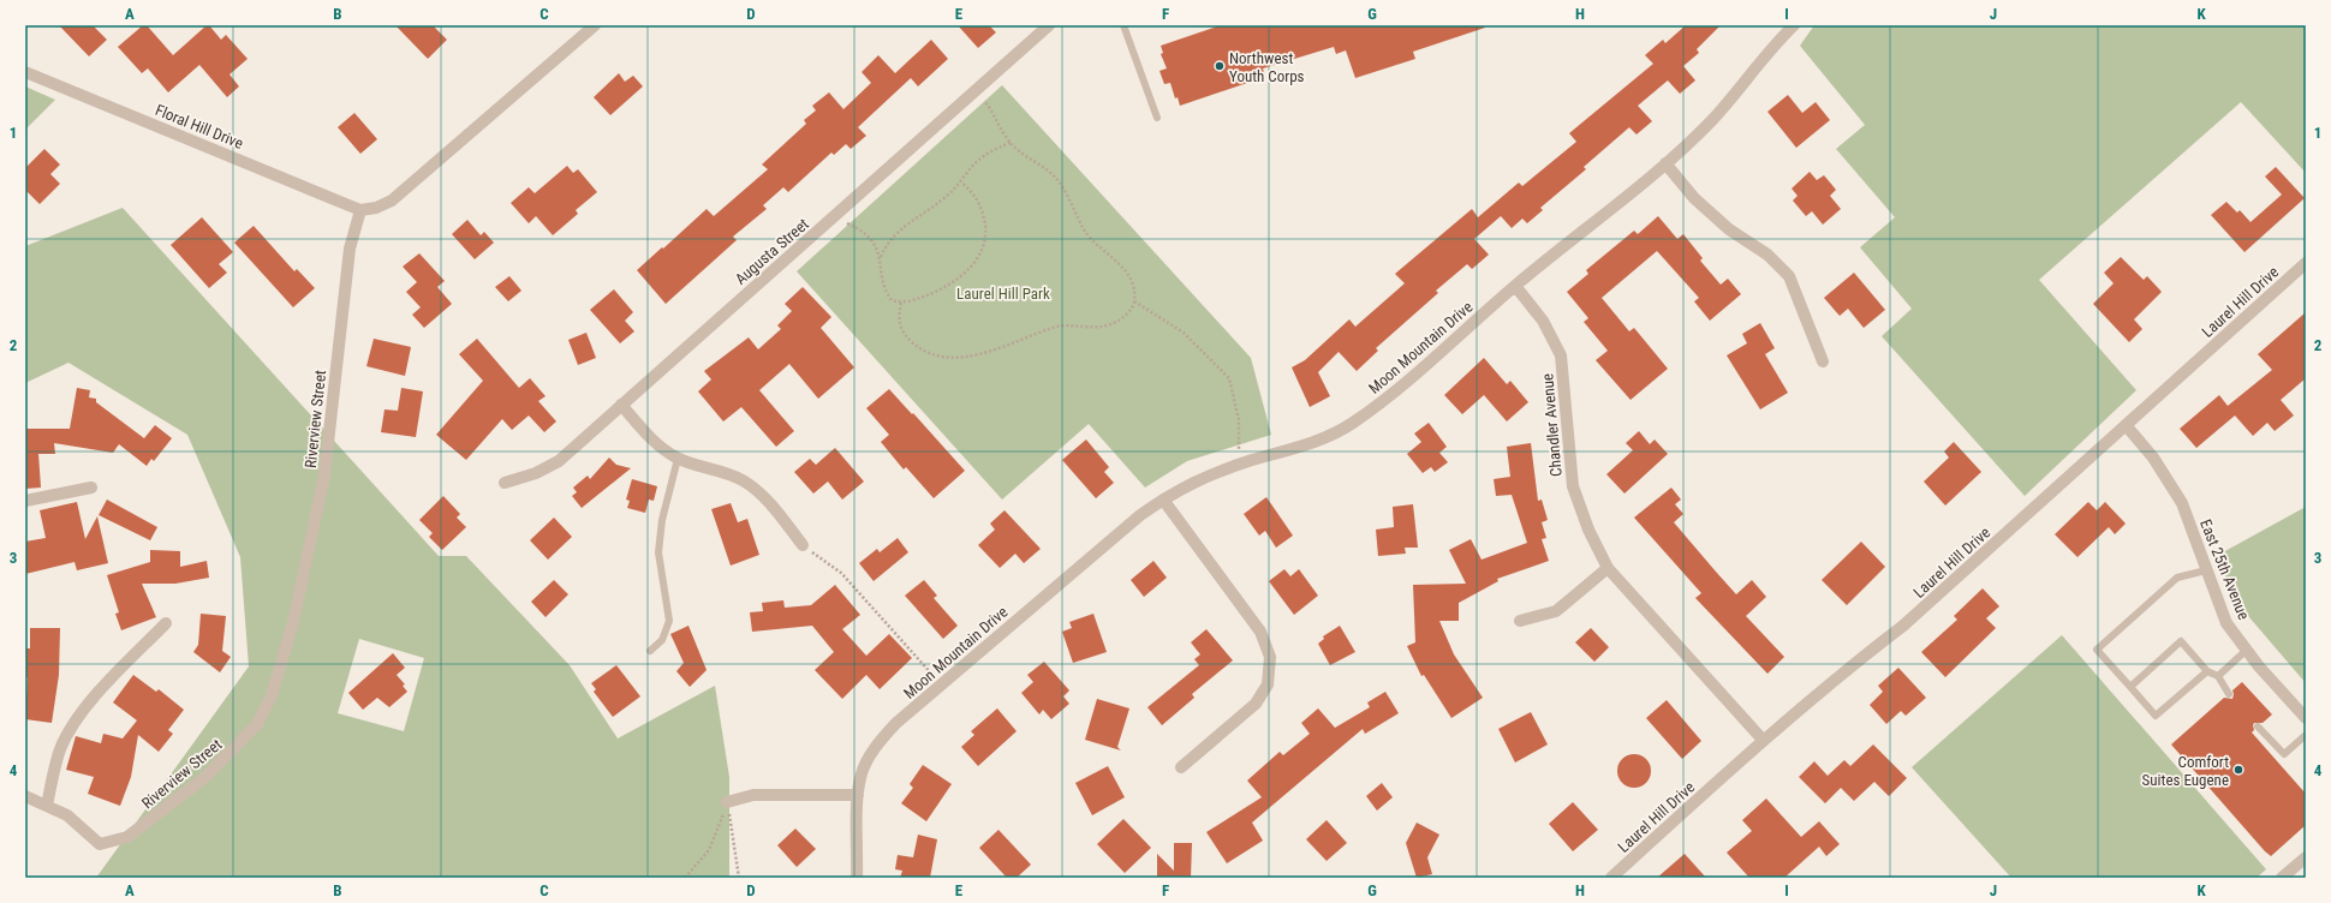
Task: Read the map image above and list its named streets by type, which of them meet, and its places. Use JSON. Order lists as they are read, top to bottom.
{
  "streets": {
    "street": [
      "Floral Hill Drive",
      "Augusta Street",
      "Laurel Hill Drive",
      "Moon Mountain Drive",
      "Riverview Street",
      "Chandler Avenue",
      "East 25th Avenue"
    ]
  },
  "crossings": [
    ["Floral Hill Drive", "Riverview Street"],
    ["Laurel Hill Drive", "Chandler Avenue"],
    ["Laurel Hill Drive", "East 25th Avenue"],
    ["Moon Mountain Drive", "Chandler Avenue"]
  ],
  "parks": ["Laurel Hill Park"],
  "places": ["Northwest Youth Corps", "Comfort Suites Eugene"],
  "grid": {
    "columns": [
      "A",
      "B",
      "C",
      "D",
      "E",
      "F",
      "G",
      "H",
      "I",
      "J",
      "K"
    ],
    "rows": [
      "1",
      "2",
      "3",
      "4"
    ]
  }
}
